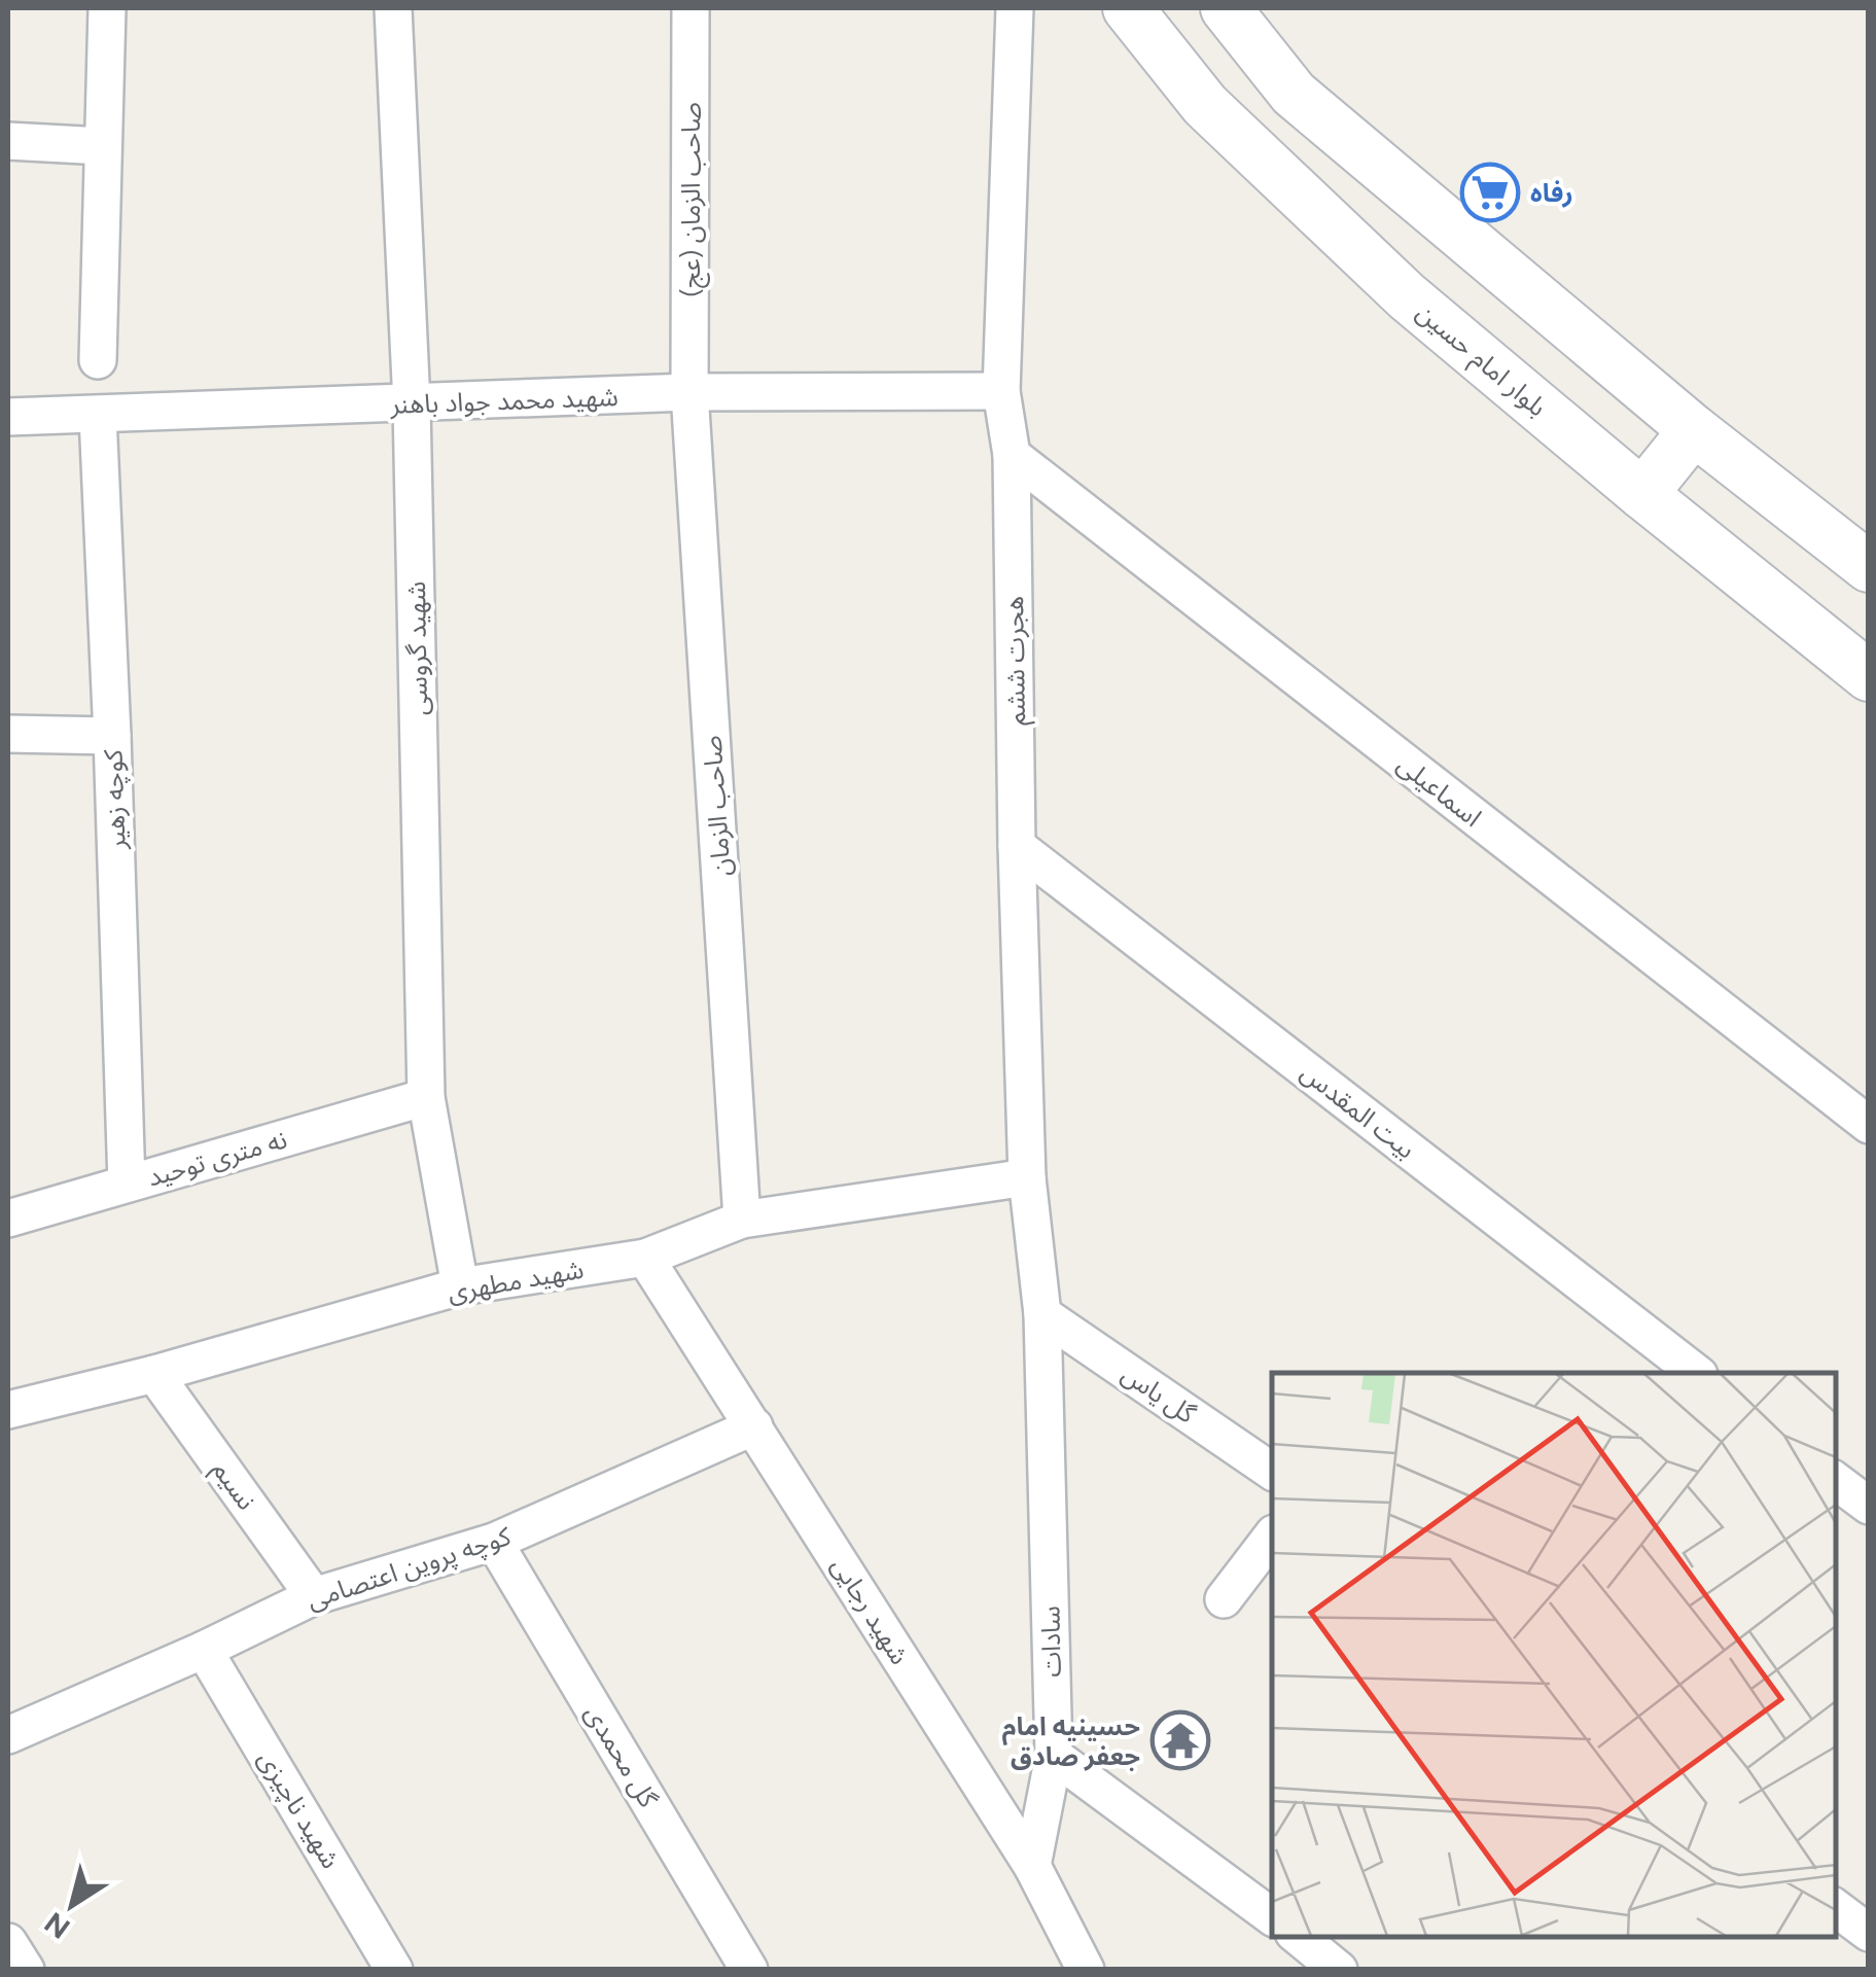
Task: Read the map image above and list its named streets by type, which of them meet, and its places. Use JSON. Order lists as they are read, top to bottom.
{
  "streets": {
    "main road": ["بلوار امام حسین"],
    "street": [
      "صاحب الزمان (عج)",
      "شهید محمد جواد باهنر",
      "شهید گروسی",
      "هجرت ششم",
      "اسماعیلی",
      "کوچه زهیر",
      "صاحب الزمان",
      "بیت المقدس",
      "نه متری توحید",
      "شهید مطهری",
      "گل یاس",
      "نسیم",
      "کوچه پروین اعتصامی",
      "شهید رجایی",
      "سادات",
      "گل محمدی",
      "شهید ناچیزی"
    ]
  },
  "crossings": [
    ["صاحب الزمان (عج)", "شهید محمد جواد باهنر"],
    ["صاحب الزمان (عج)", "صاحب الزمان"],
    ["شهید محمد جواد باهنر", "شهید گروسی"],
    ["شهید محمد جواد باهنر", "هجرت ششم"],
    ["شهید محمد جواد باهنر", "کوچه زهیر"],
    ["شهید محمد جواد باهنر", "صاحب الزمان"],
    ["شهید گروسی", "نه متری توحید"],
    ["شهید گروسی", "شهید مطهری"],
    ["هجرت ششم", "اسماعیلی"],
    ["هجرت ششم", "بیت المقدس"],
    ["هجرت ششم", "شهید مطهری"],
    ["هجرت ششم", "گل یاس"],
    ["هجرت ششم", "سادات"],
    ["کوچه زهیر", "نه متری توحید"],
    ["صاحب الزمان", "شهید مطهری"],
    ["شهید مطهری", "نسیم"],
    ["شهید مطهری", "شهید رجایی"],
    ["گل یاس", "سادات"],
    ["نسیم", "کوچه پروین اعتصامی"],
    ["کوچه پروین اعتصامی", "شهید رجایی"],
    ["کوچه پروین اعتصامی", "گل محمدی"],
    ["کوچه پروین اعتصامی", "شهید ناچیزی"],
    ["شهید رجایی", "سادات"]
  ],
  "places": {
    "supermarket": ["رفاه"],
    "temple": ["حسینیه امام جعفر صادق"]
  },
  "north": "bottom left"
}
